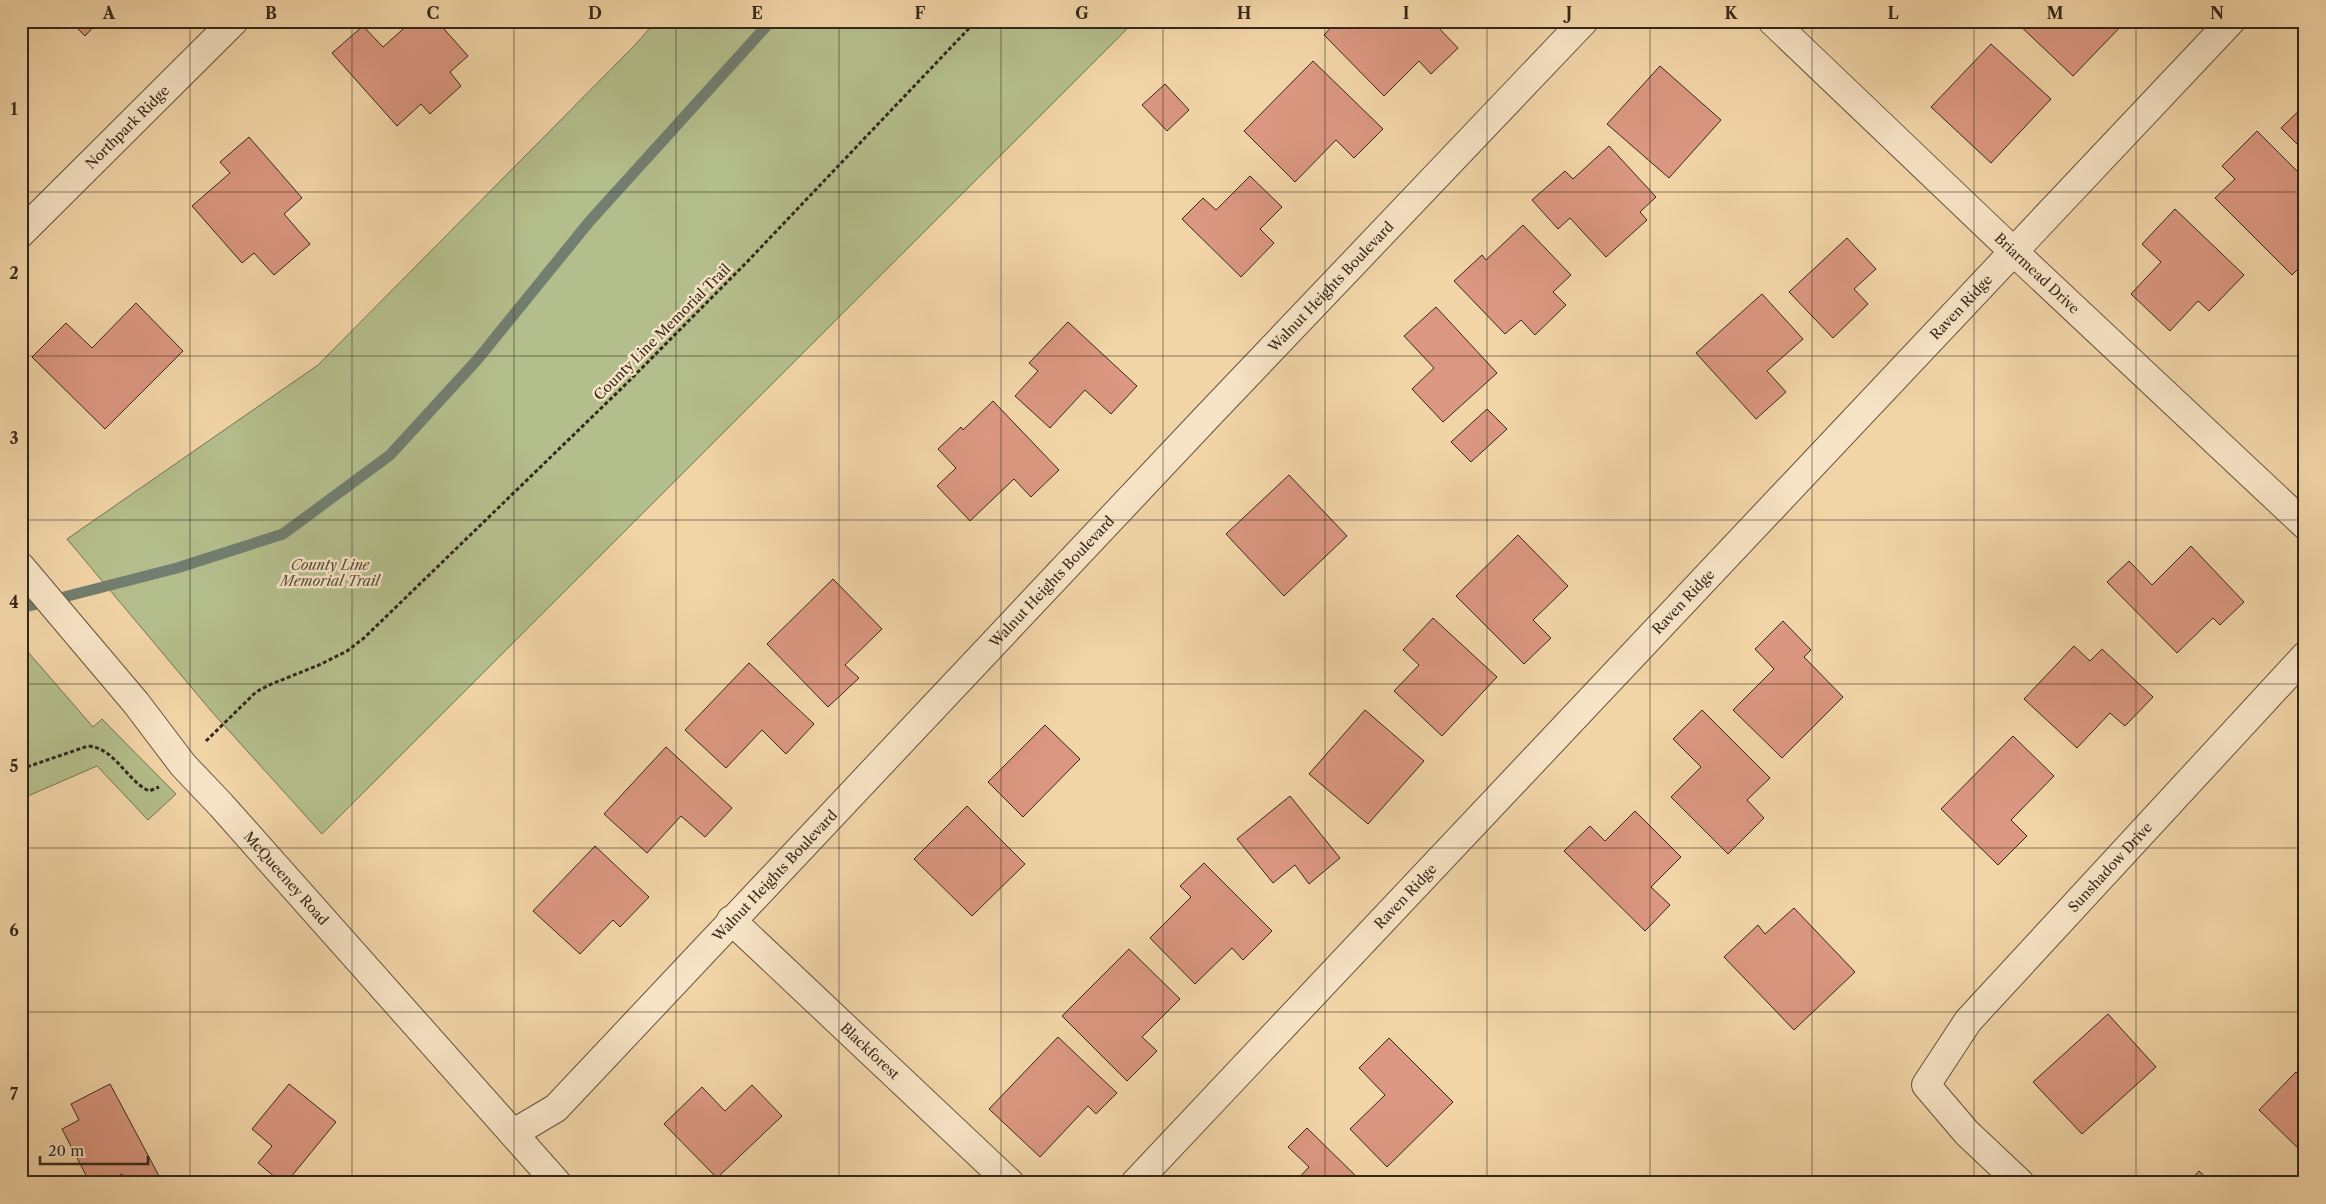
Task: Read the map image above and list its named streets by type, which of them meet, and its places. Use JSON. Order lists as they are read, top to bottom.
{
  "streets": {
    "street": [
      "Northpark Ridge",
      "Briarmead Drive",
      "Walnut Heights Boulevard",
      "Raven Ridge",
      "Sunshadow Drive",
      "McQueeney Road",
      "Blackforest"
    ],
    "path": ["County Line Memorial Trail"]
  },
  "crossings": [
    ["Briarmead Drive", "Raven Ridge"],
    ["Walnut Heights Boulevard", "McQueeney Road"],
    ["Walnut Heights Boulevard", "Blackforest"]
  ],
  "parks": ["County Line Memorial Trail"],
  "scale_bar": "20 m",
  "grid": {
    "columns": [
      "A",
      "B",
      "C",
      "D",
      "E",
      "F",
      "G",
      "H",
      "I",
      "J",
      "K",
      "L",
      "M",
      "N"
    ],
    "rows": [
      "1",
      "2",
      "3",
      "4",
      "5",
      "6",
      "7"
    ]
  }
}
